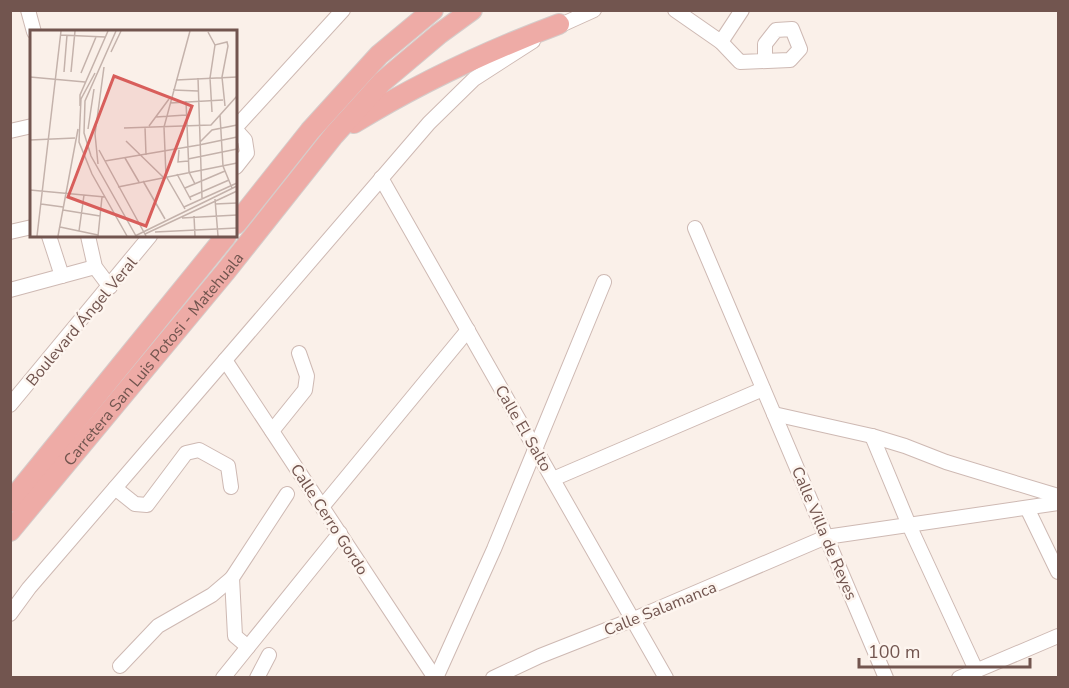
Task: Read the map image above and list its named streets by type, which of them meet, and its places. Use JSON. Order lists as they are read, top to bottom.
{
  "streets": {
    "highway": ["Carretera San Luis Potosi - Matehuala"],
    "street": [
      "Boulevard Ángel Veral",
      "Calle El Salto",
      "Calle Cerro Gordo",
      "Calle Villa de Reyes",
      "Calle Salamanca"
    ]
  },
  "crossings": [
    ["Calle El Salto", "Calle Salamanca"],
    ["Calle Villa de Reyes", "Calle Salamanca"]
  ],
  "scale_bar": "100 m"
}
